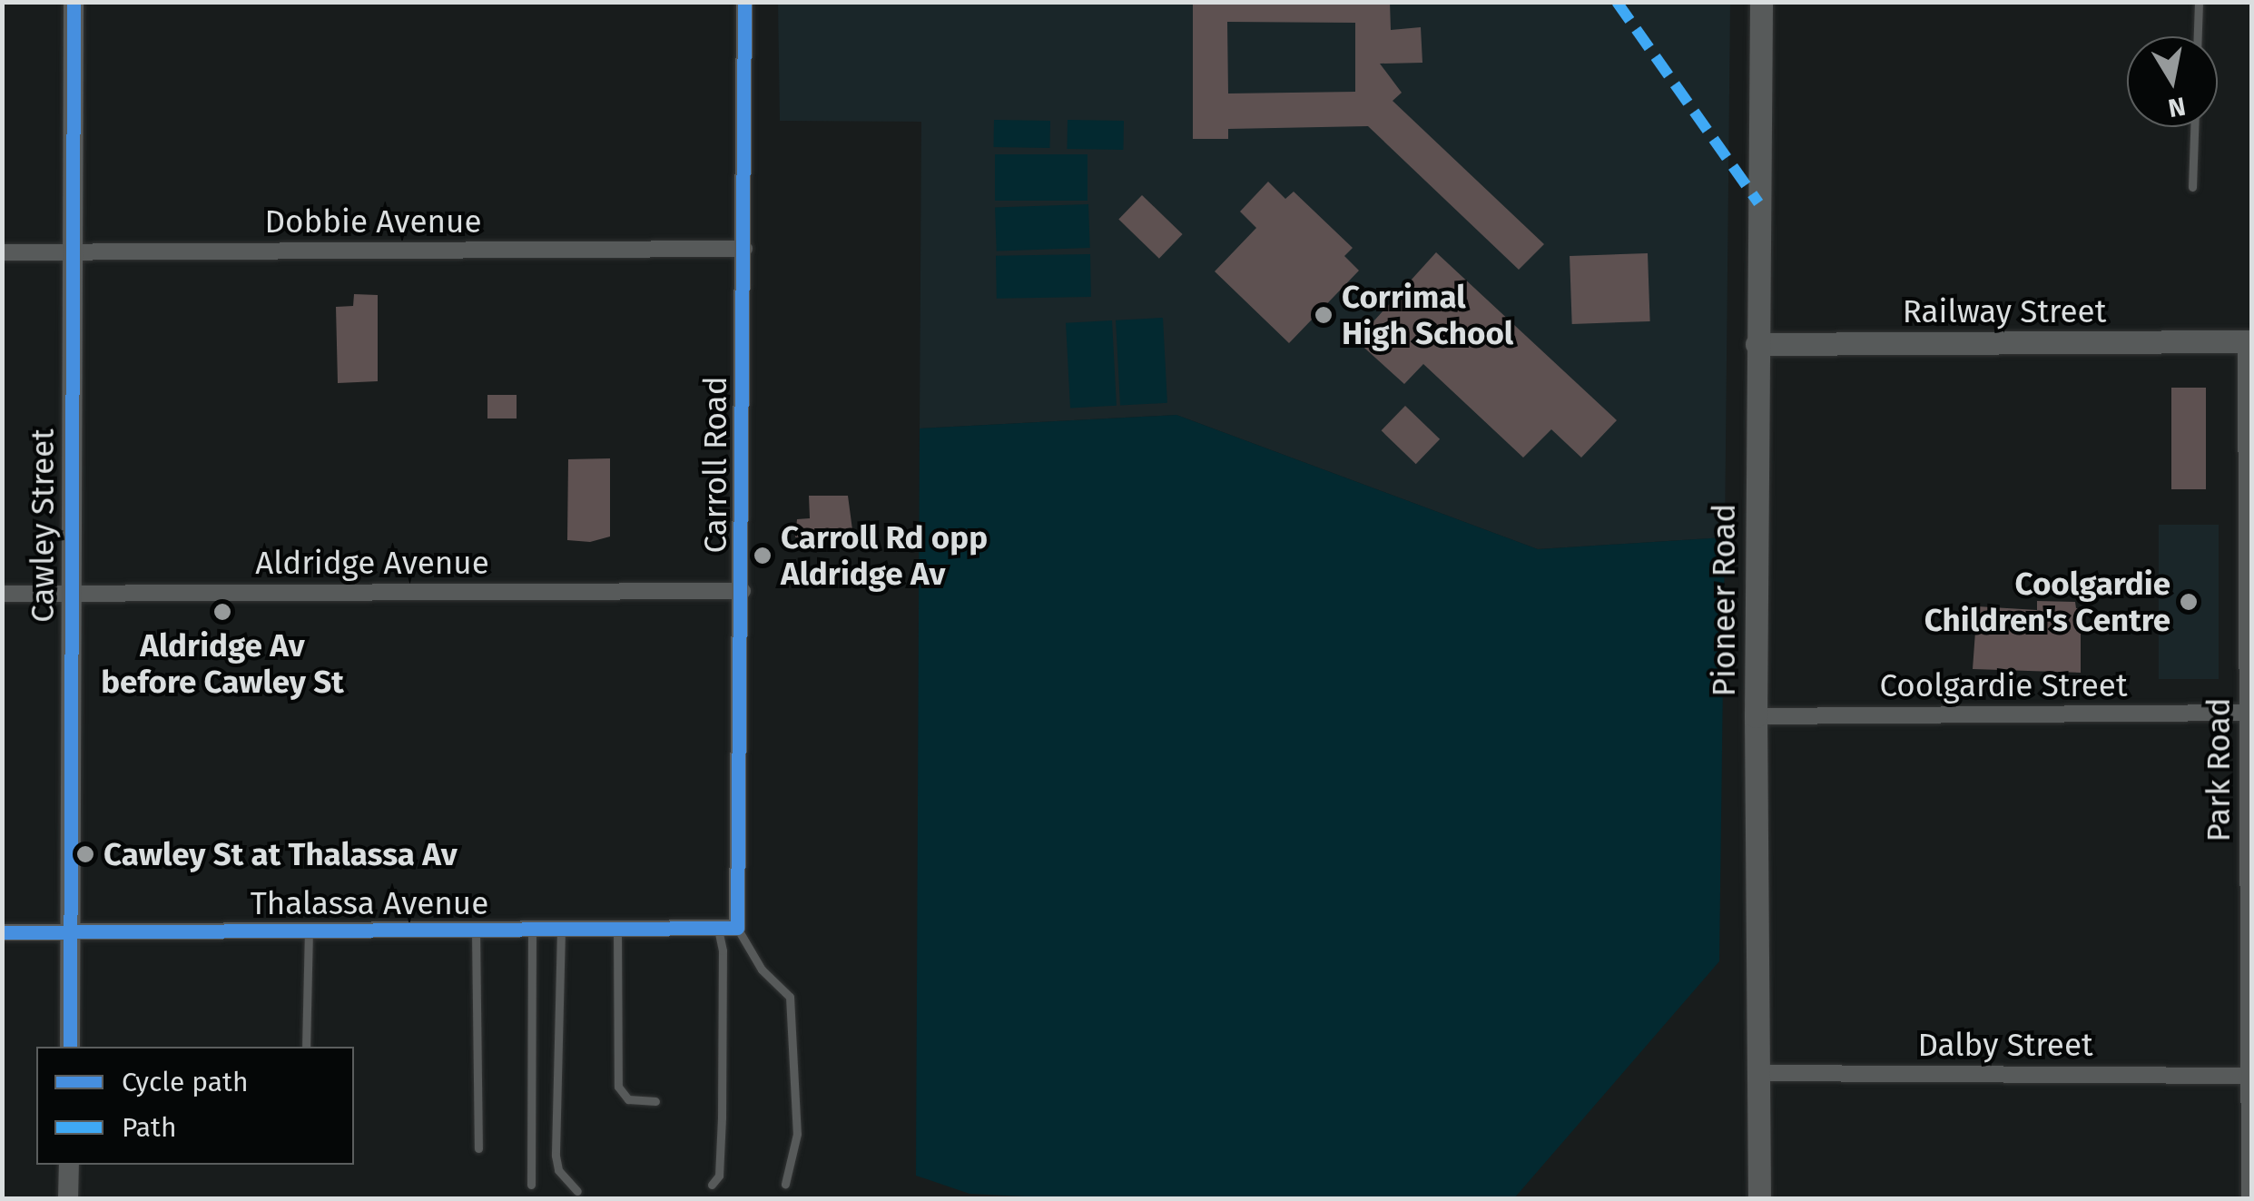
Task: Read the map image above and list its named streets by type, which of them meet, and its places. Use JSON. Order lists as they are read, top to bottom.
{
  "streets": {
    "main road": ["Railway Street", "Pioneer Road"],
    "street": [
      "Dobbie Avenue",
      "Carroll Road",
      "Cawley Street",
      "Aldridge Avenue",
      "Coolgardie Street",
      "Park Road",
      "Thalassa Avenue",
      "Dalby Street"
    ]
  },
  "crossings": [
    ["Dobbie Avenue", "Carroll Road"],
    ["Dobbie Avenue", "Cawley Street"],
    ["Railway Street", "Pioneer Road"],
    ["Railway Street", "Park Road"],
    ["Carroll Road", "Aldridge Avenue"],
    ["Carroll Road", "Thalassa Avenue"],
    ["Cawley Street", "Aldridge Avenue"],
    ["Cawley Street", "Thalassa Avenue"],
    ["Pioneer Road", "Coolgardie Street"],
    ["Pioneer Road", "Dalby Street"],
    ["Coolgardie Street", "Park Road"],
    ["Park Road", "Dalby Street"]
  ],
  "places": [
    "Corrimal High School",
    "Carroll Rd opp Aldridge Av",
    "Coolgardie Children's Centre",
    "Aldridge Av before Cawley St",
    "Cawley St at Thalassa Av"
  ],
  "legend": ["Cycle path", "Path"],
  "north": "bottom"
}
